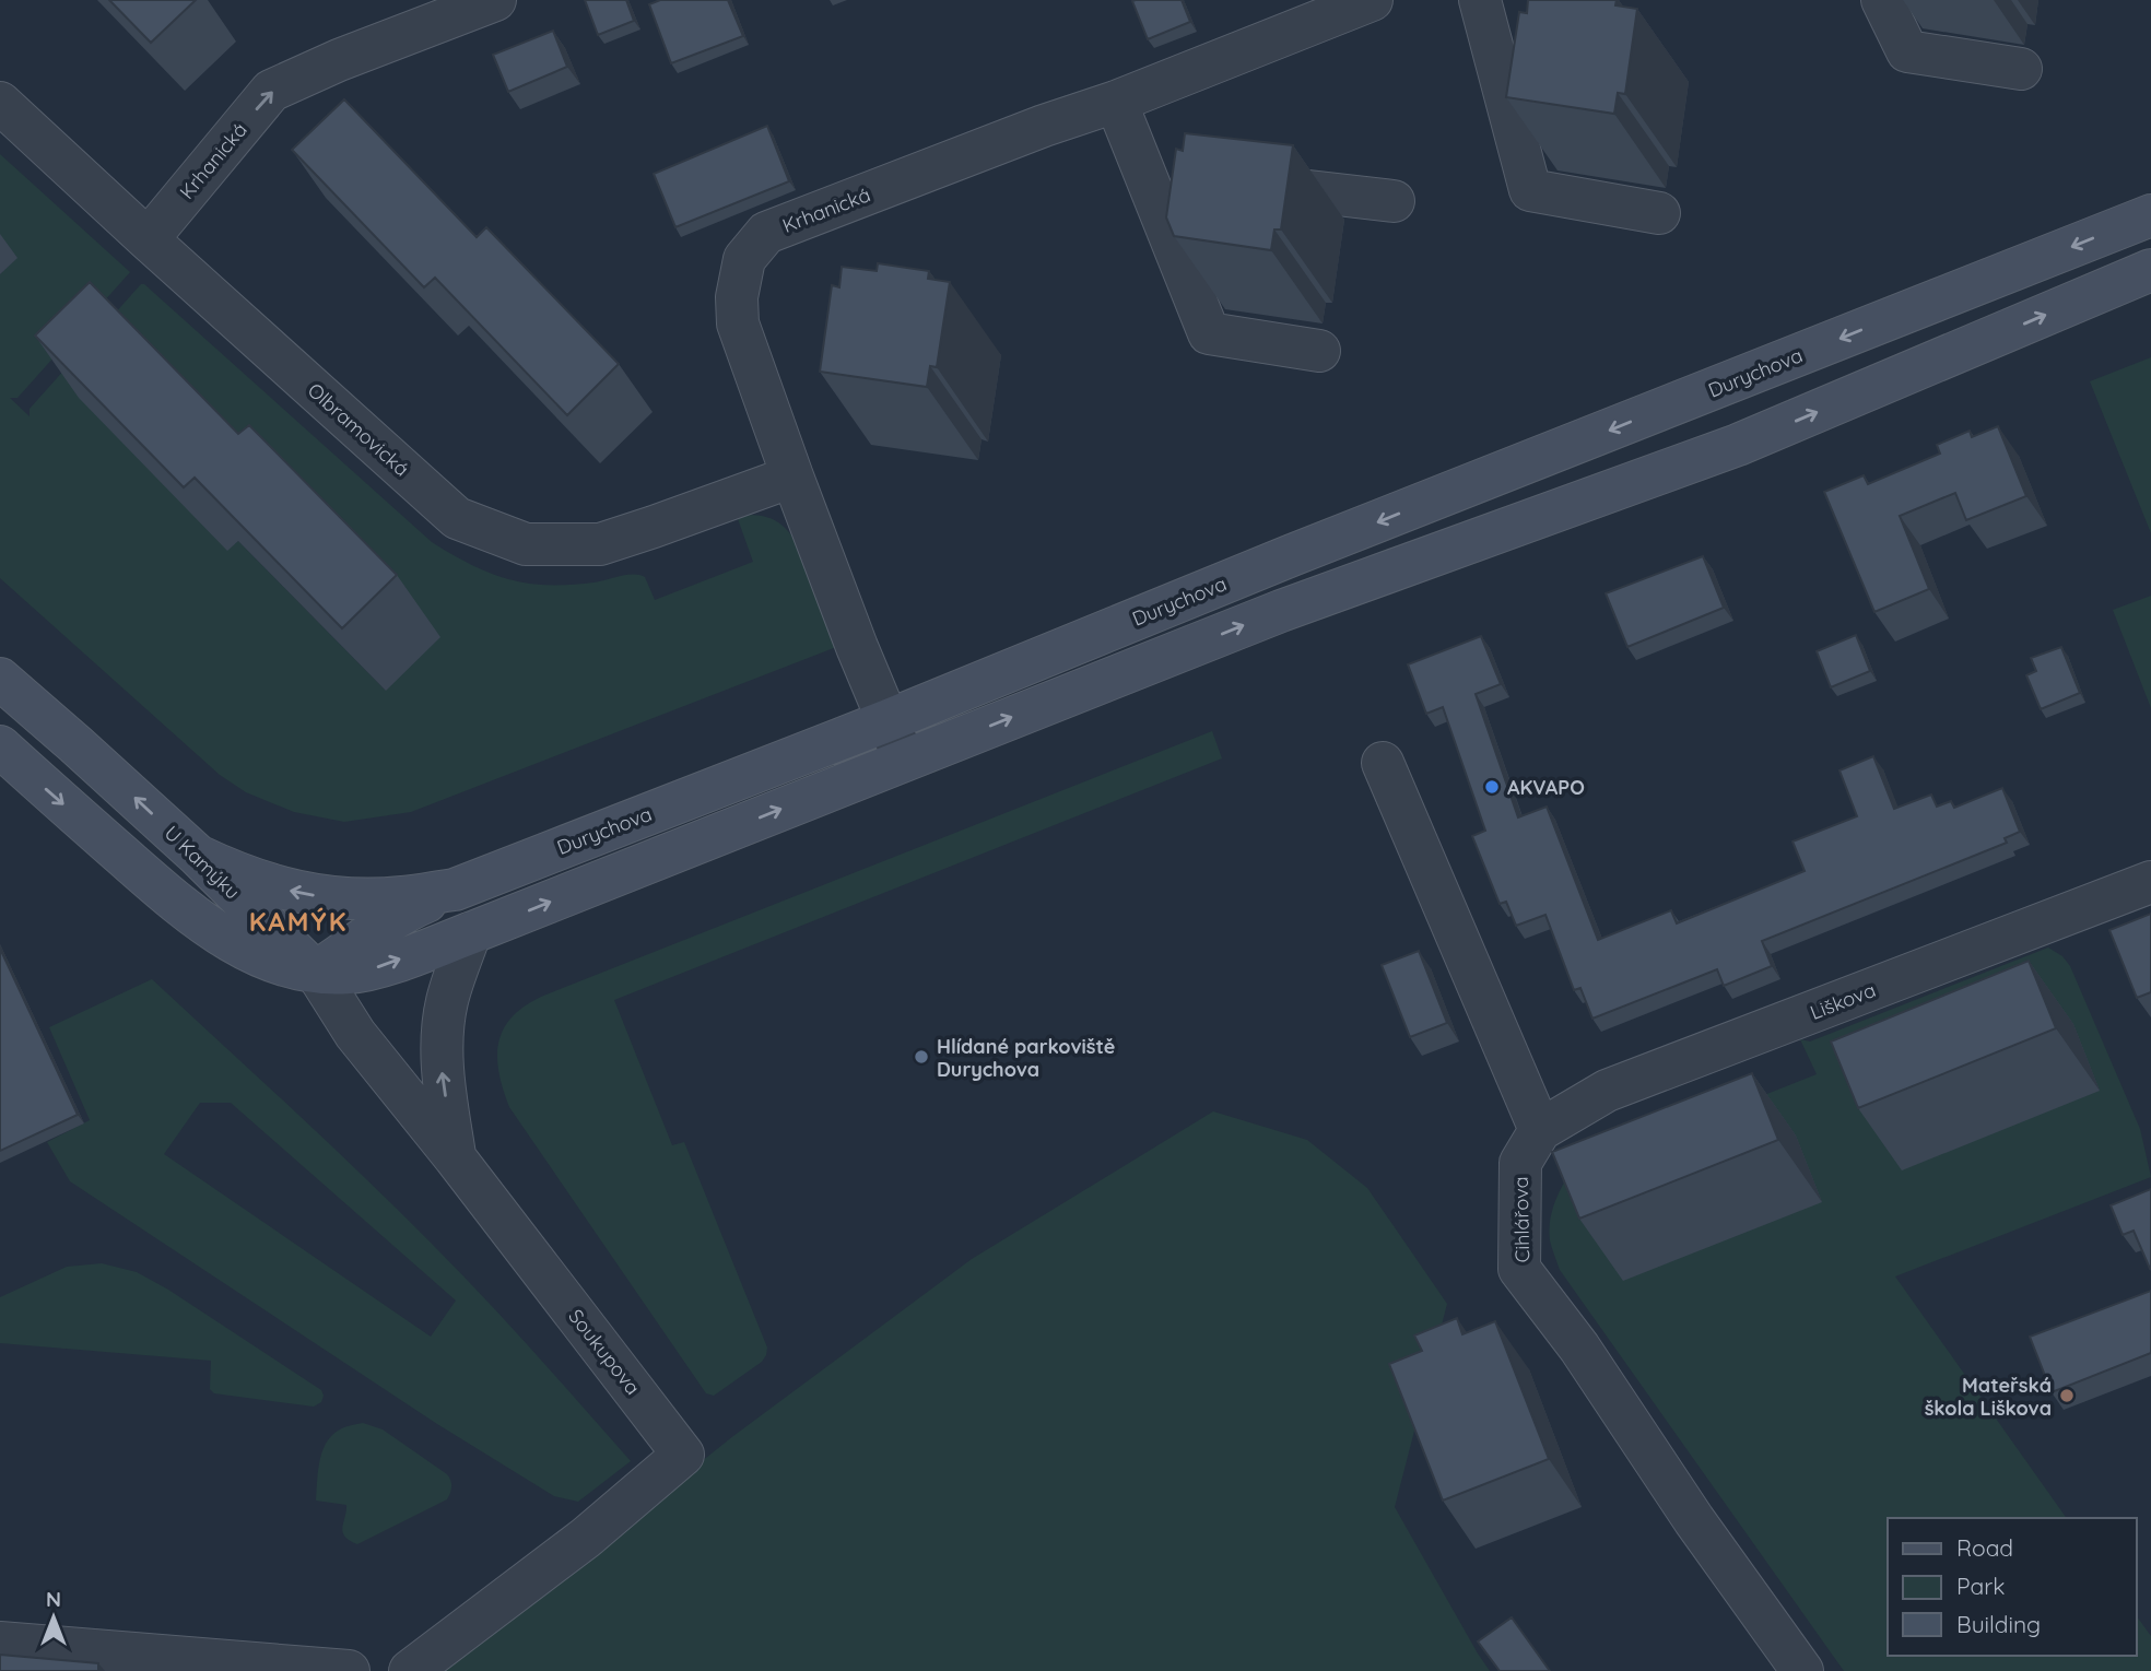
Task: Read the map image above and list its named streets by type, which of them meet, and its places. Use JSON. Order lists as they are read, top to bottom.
{
  "streets": {
    "street": [
      "Krhanická",
      "Durychova",
      "Olbramovická",
      "U Kamýku",
      "Liškova",
      "Cihlářova",
      "Soukupova"
    ]
  },
  "crossings": [
    ["Krhanická", "Durychova"],
    ["Krhanická", "Olbramovická"],
    ["Durychova", "U Kamýku"],
    ["U Kamýku", "Soukupova"],
    ["Liškova", "Cihlářova"]
  ],
  "districts": ["KAMÝK"],
  "places": ["AKVAPO", "Hlídané parkoviště Durychova", "Mateřská škola Liškova"],
  "legend": ["Road", "Park", "Building"],
  "north": "top"
}
